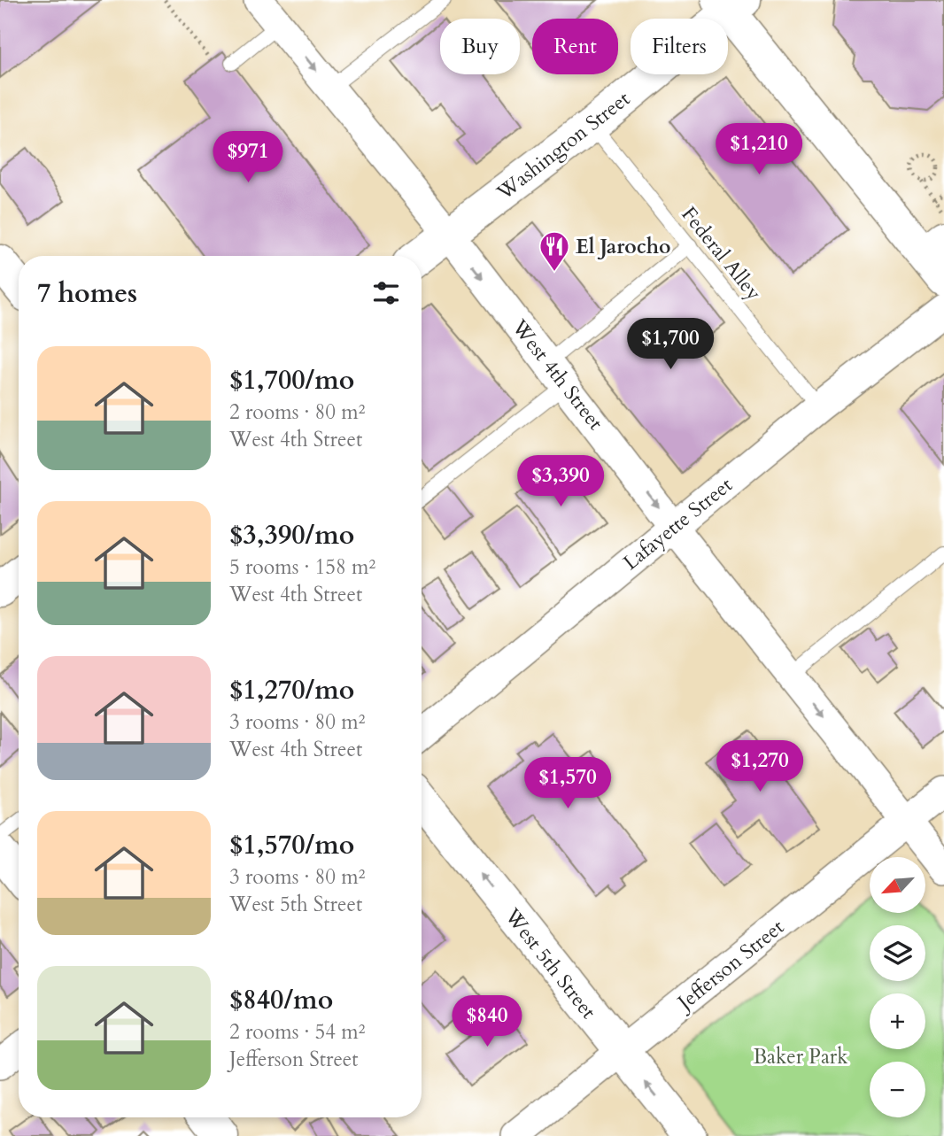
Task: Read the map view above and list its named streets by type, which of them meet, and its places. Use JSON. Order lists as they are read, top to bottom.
{
  "streets": {
    "main road": ["Washington Street", "West 5th Street"],
    "street": ["West 4th Street", "Lafayette Street", "Jefferson Street"],
    "lane": ["Federal Alley"]
  },
  "crossings": [
    ["Washington Street", "Federal Alley"],
    ["Washington Street", "West 4th Street"],
    ["Federal Alley", "Lafayette Street"],
    ["West 4th Street", "Lafayette Street"],
    ["West 4th Street", "Jefferson Street"],
    ["West 5th Street", "Jefferson Street"]
  ],
  "one_way": ["West 4th Street", "West 5th Street"],
  "parks": ["Baker Park"],
  "places": {
    "restaurant": ["El Jarocho"]
  },
  "north": "bottom left",
  "page": {
    "chip": ["Buy", "Rent", "Filters"],
    "price": [
      "$1,210",
      "$971",
      "$1,700",
      "$3,390",
      "$1,270",
      "$1,570",
      "$840"
    ],
    "heading": "7 homes",
    "list": [
      {
        "name": "$1,700/mo",
        "note": "2 rooms · 80 m² · West 4th Street"
      },
      {
        "name": "$3,390/mo",
        "note": "5 rooms · 158 m² · West 4th Street"
      },
      {
        "name": "$1,270/mo",
        "note": "3 rooms · 80 m² · West 4th Street"
      },
      {
        "name": "$1,570/mo",
        "note": "3 rooms · 80 m² · West 5th Street"
      },
      {
        "name": "$840/mo",
        "note": "2 rooms · 54 m² · Jefferson Street"
      }
    ],
    "map_buttons": ["+", "−"]
  }
}
